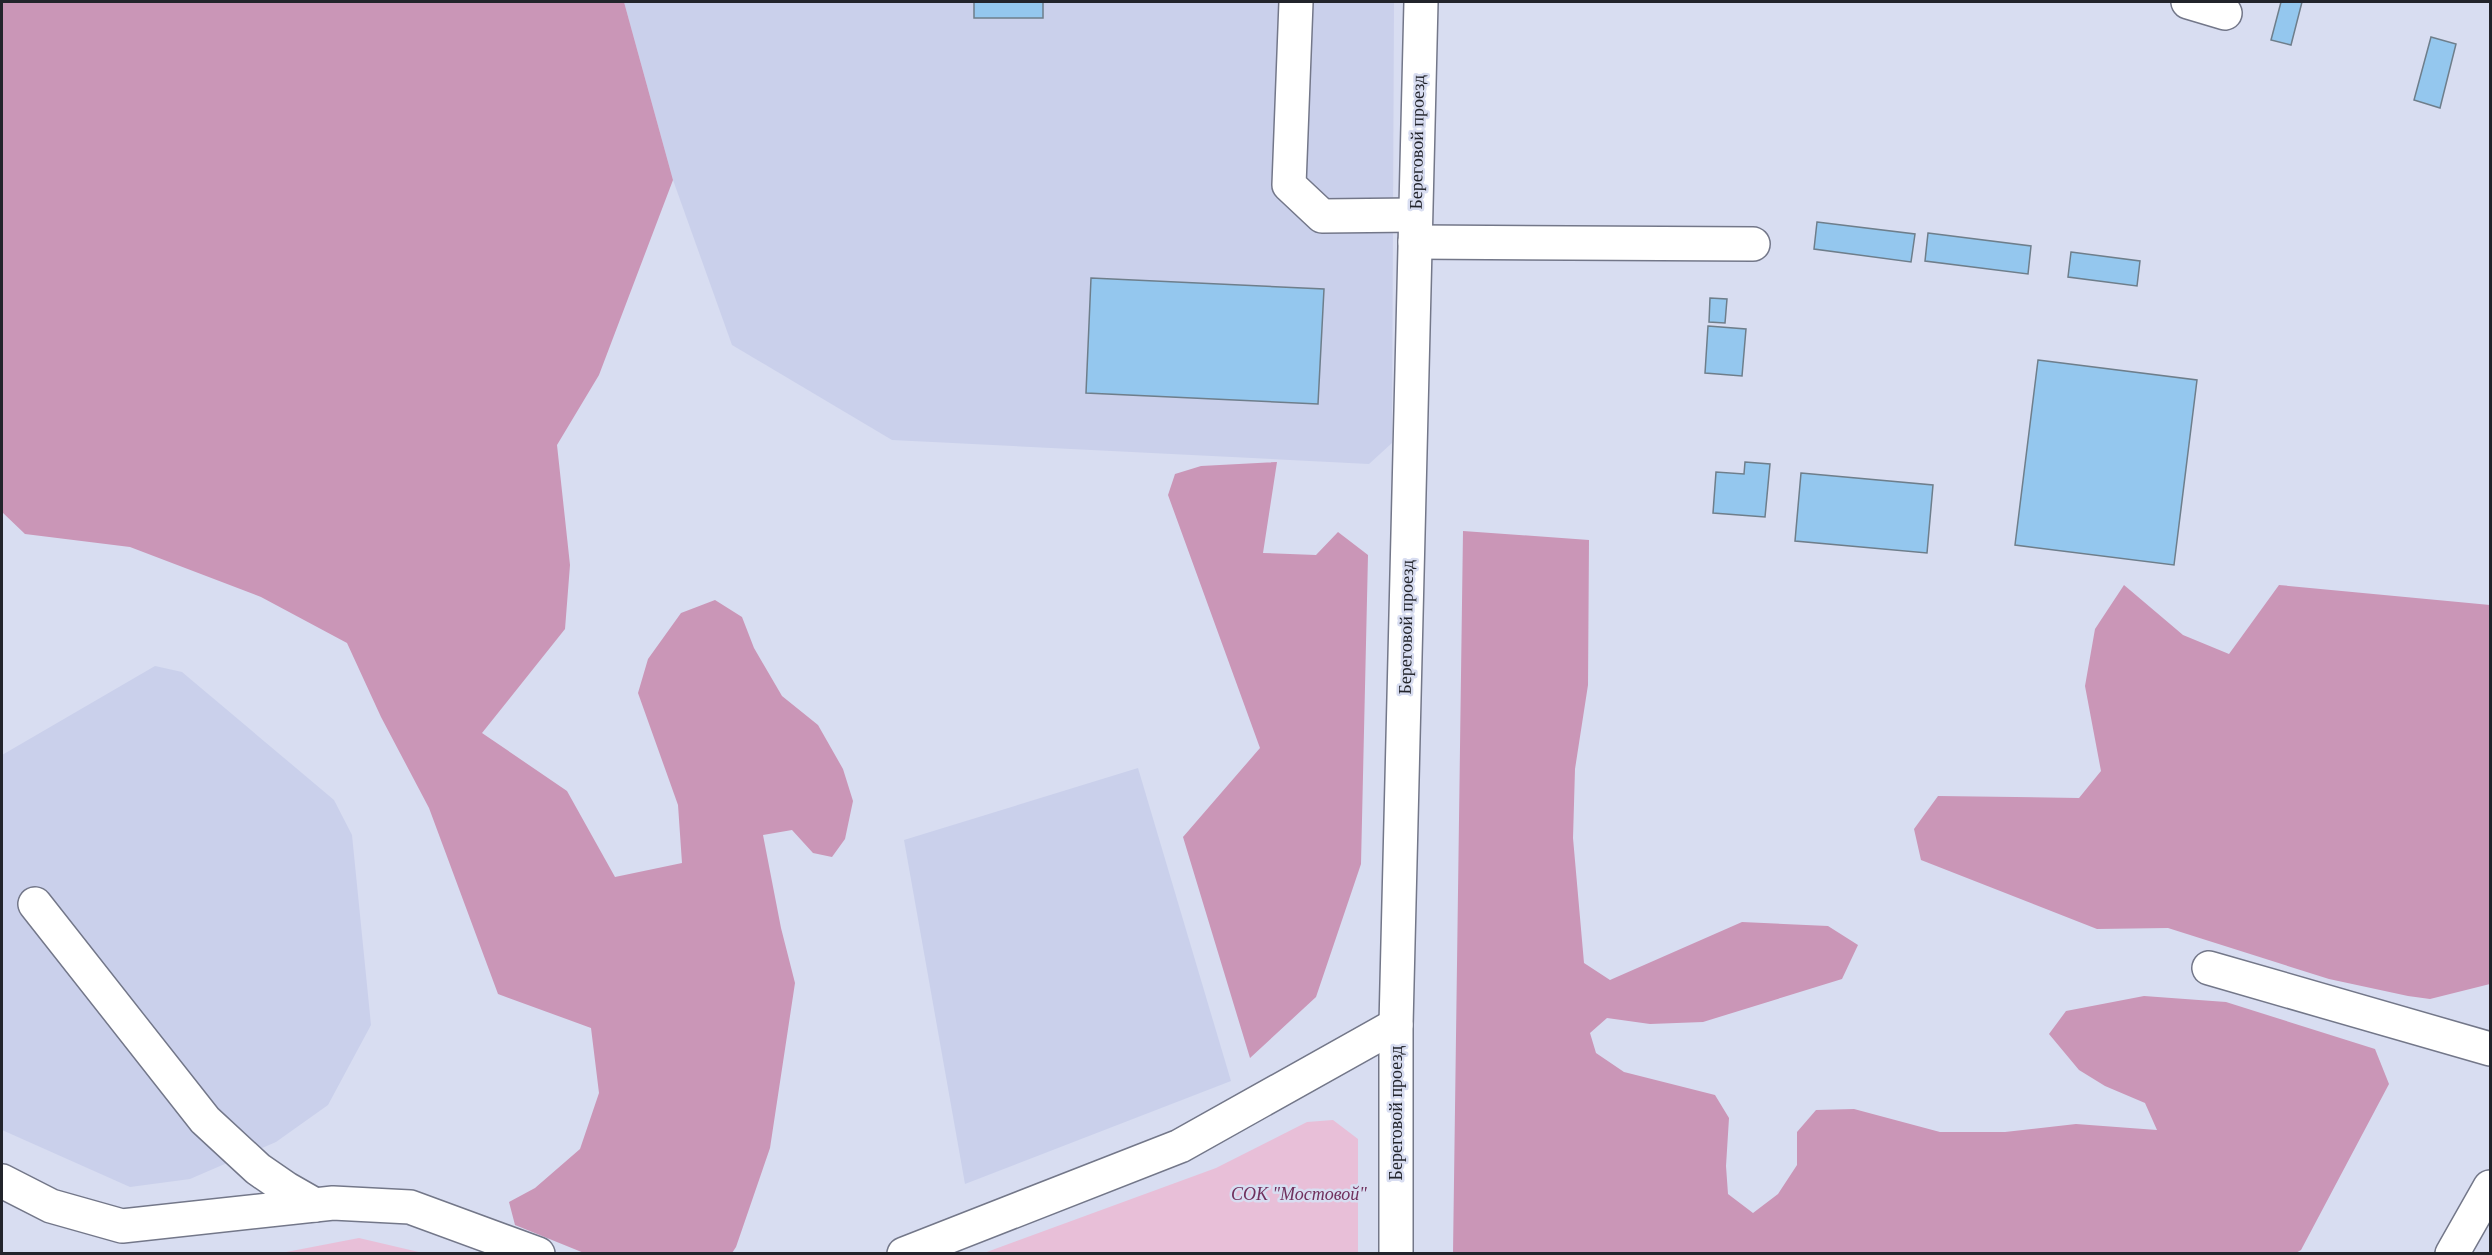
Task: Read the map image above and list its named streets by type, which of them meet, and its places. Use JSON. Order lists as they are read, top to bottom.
{
  "streets": {
    "street": ["Береговой проезд"]
  },
  "parks": ["СОК \"Мостовой\""]
}
